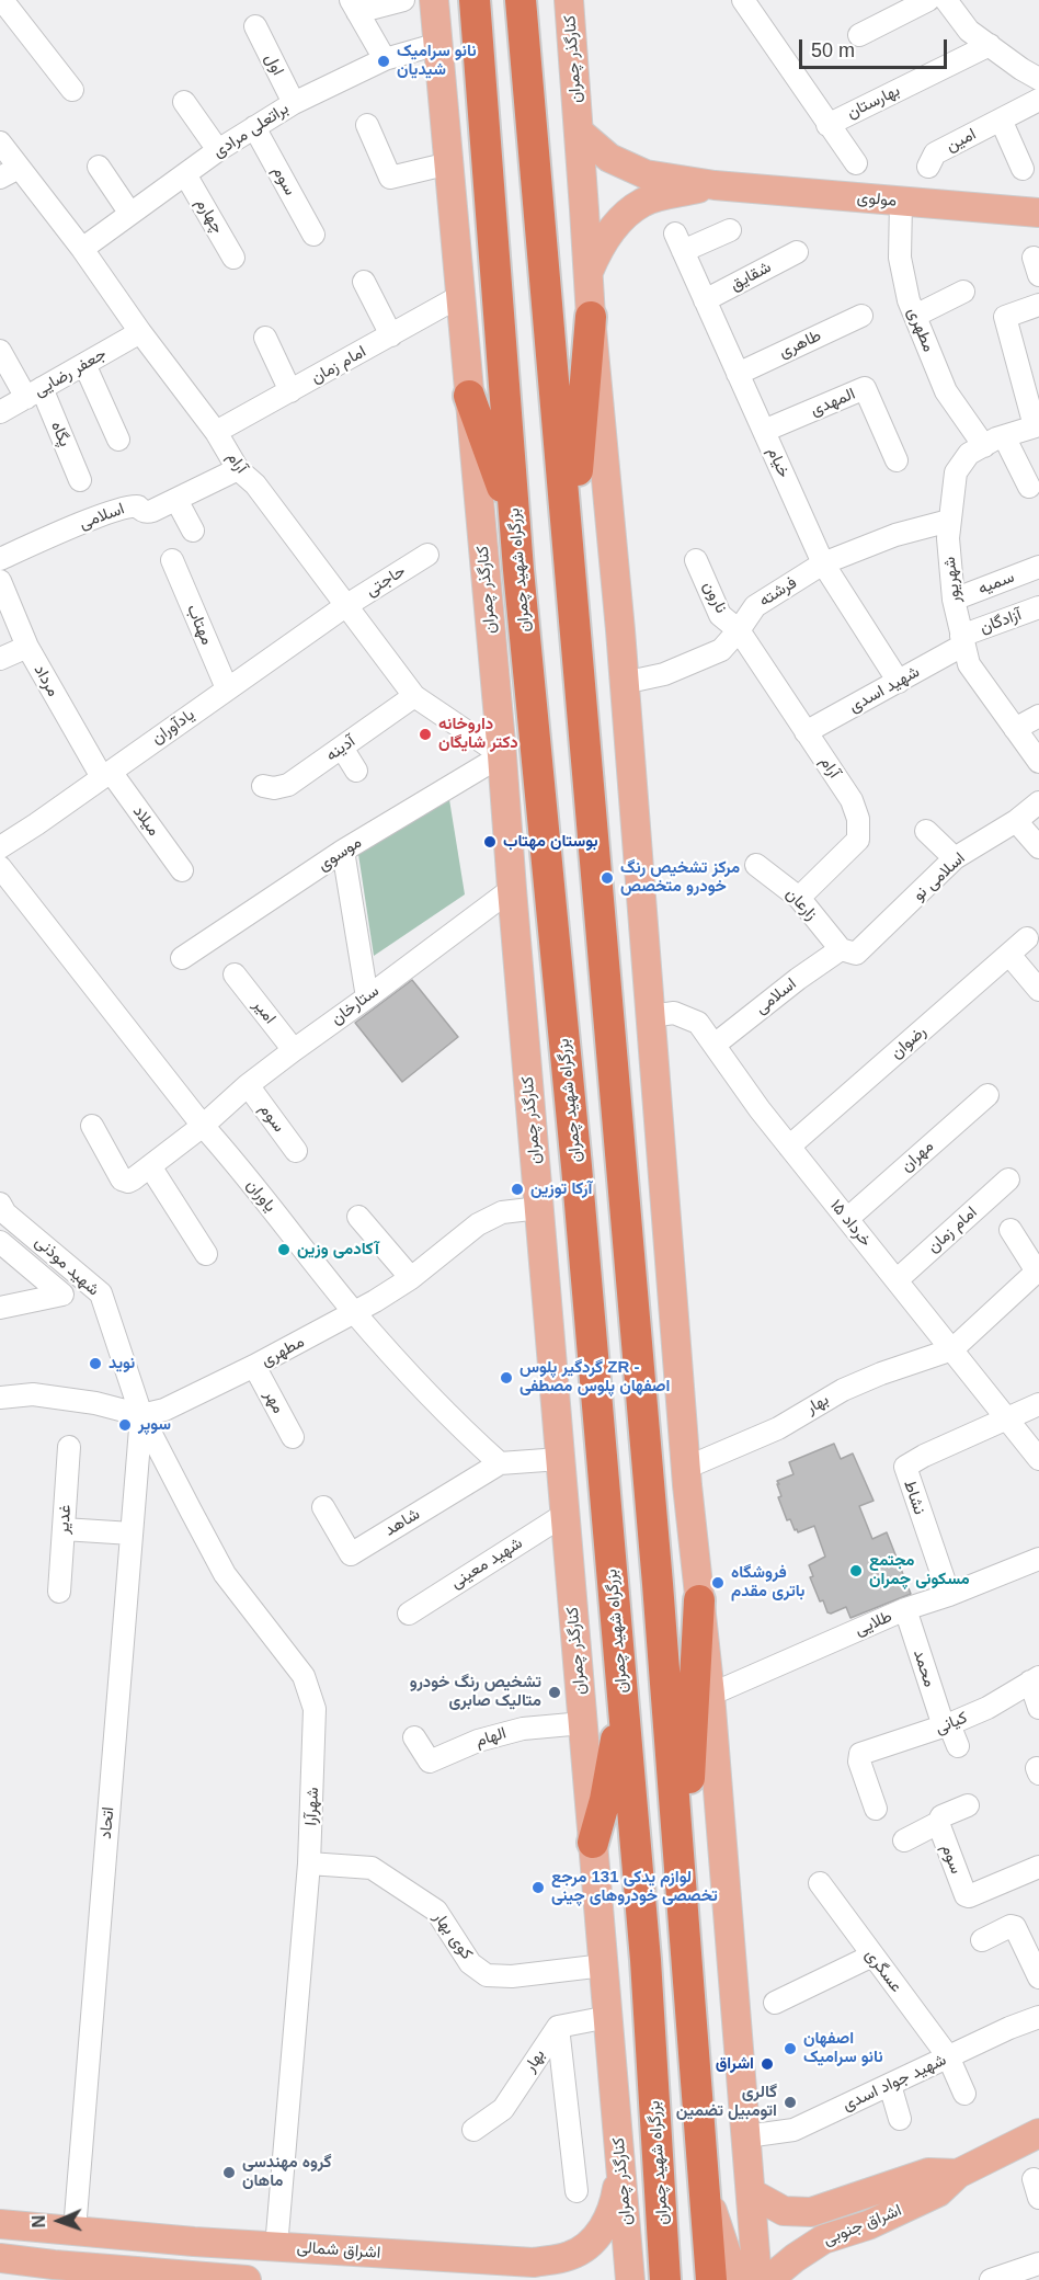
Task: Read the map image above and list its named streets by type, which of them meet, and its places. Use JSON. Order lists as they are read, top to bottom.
{
  "streets": {
    "highway": ["بزرگراه شهید چمران"],
    "main road": [
      "کنارگذر چمران",
      "مولوی",
      "اشراق جنوبی",
      "اشراق شمالی"
    ],
    "street": [
      "اول",
      "بهارستان",
      "براتعلی مرادی",
      "امین",
      "سوم",
      "چهارم",
      "شقایق",
      "مطهری",
      "طاهری",
      "امام زمان",
      "جعفر رضایی",
      "المهدی",
      "پگاه",
      "آرام",
      "خیام",
      "اسلامی",
      "شهریور",
      "حاجتی",
      "سمیه",
      "فرشته",
      "نارون",
      "آزادگان",
      "مهتاب",
      "مرداد",
      "شهید اسدی",
      "یادآوران",
      "آدینه",
      "میلاد",
      "موسوی",
      "اسلامی نو",
      "زارعان",
      "ستارخان",
      "امیر",
      "رضوان",
      "مهران",
      "یاوران",
      "۱۵ خرداد",
      "شهید موذنی",
      "مهر",
      "بهار",
      "نشاط",
      "غدیر",
      "شاهد",
      "شهید معینی",
      "طلایی",
      "محمد",
      "کیانی",
      "الهام",
      "شهرآرا",
      "اتحاد",
      "کوی بهار",
      "عسگری",
      "شهید جواد اسدی"
    ]
  },
  "crossings": [
    ["کنارگذر چمران", "براتعلی مرادی"],
    ["کنارگذر چمران", "مولوی"],
    ["کنارگذر چمران", "مطهری"],
    ["کنارگذر چمران", "امام زمان"],
    ["کنارگذر چمران", "آرام"],
    ["کنارگذر چمران", "فرشته"],
    ["کنارگذر چمران", "موسوی"],
    ["کنارگذر چمران", "ستارخان"],
    ["کنارگذر چمران", "۱۵ خرداد"],
    ["کنارگذر چمران", "بهار"],
    ["کنارگذر چمران", "شهید معینی"],
    ["کنارگذر چمران", "طلایی"],
    ["کنارگذر چمران", "الهام"],
    ["کنارگذر چمران", "کوی بهار"],
    ["کنارگذر چمران", "شهید جواد اسدی"],
    ["کنارگذر چمران", "اشراق جنوبی"],
    ["کنارگذر چمران", "اشراق شمالی"],
    ["اول", "براتعلی مرادی"],
    ["براتعلی مرادی", "سوم"],
    ["براتعلی مرادی", "چهارم"],
    ["براتعلی مرادی", "آرام"],
    ["سوم", "ستارخان"],
    ["مولوی", "مطهری"],
    ["شقایق", "خیام"],
    ["مطهری", "شهریور"],
    ["مطهری", "یاوران"],
    ["مطهری", "شهید موذنی"],
    ["مطهری", "مهر"],
    ["مطهری", "شهرآرا"],
    ["مطهری", "اتحاد"],
    ["طاهری", "خیام"],
    ["امام زمان", "آرام"],
    ["امام زمان", "۱۵ خرداد"],
    ["جعفر رضایی", "پگاه"],
    ["جعفر رضایی", "آرام"],
    ["المهدی", "خیام"],
    ["آرام", "اسلامی"],
    ["آرام", "حاجتی"],
    ["آرام", "فرشته"],
    ["آرام", "نارون"],
    ["آرام", "شهید اسدی"],
    ["آرام", "یادآوران"],
    ["آرام", "آدینه"],
    ["آرام", "موسوی"],
    ["آرام", "زارعان"],
    ["خیام", "فرشته"],
    ["خیام", "شهید اسدی"],
    ["اسلامی", "اسلامی نو"],
    ["اسلامی", "زارعان"],
    ["اسلامی", "۱۵ خرداد"],
    ["شهریور", "سمیه"],
    ["شهریور", "فرشته"],
    ["شهریور", "آزادگان"],
    ["شهریور", "شهید اسدی"],
    ["حاجتی", "یادآوران"],
    ["فرشته", "نارون"],
    ["آزادگان", "شهید اسدی"],
    ["مهتاب", "یادآوران"],
    ["مرداد", "یادآوران"],
    ["مرداد", "میلاد"],
    ["یادآوران", "میلاد"],
    ["اسلامی نو", "زارعان"],
    ["ستارخان", "امیر"],
    ["ستارخان", "یاوران"],
    ["رضوان", "۱۵ خرداد"],
    ["مهران", "۱۵ خرداد"],
    ["یاوران", "شاهد"],
    ["۱۵ خرداد", "بهار"],
    ["۱۵ خرداد", "نشاط"],
    ["شهید موذنی", "شهرآرا"],
    ["شهید موذنی", "اتحاد"],
    ["نشاط", "طلایی"],
    ["طلایی", "محمد"],
    ["محمد", "کیانی"],
    ["شهرآرا", "اتحاد"],
    ["شهرآرا", "کوی بهار"],
    ["شهرآرا", "اشراق شمالی"],
    ["اتحاد", "اشراق شمالی"],
    ["عسگری", "شهید جواد اسدی"]
  ],
  "places": [
    "نانو سرامیک شیدیان",
    "داروخانه دکتر شایگان",
    "بوستان مهتاب",
    "مرکز تشخیص رنگ خودرو متخصص",
    "آرکا توزین",
    "آکادمی وزین",
    "نوید",
    "گردگیر پلوس ZR - اصفهان پلوس مصطفی",
    "سوپر",
    "مجتمع مسکونی چمران",
    "فروشگاه باتری مقدم",
    "تشخیص رنگ خودرو متالیک صابری",
    "لوازم یدکی 131 مرجع تخصصی خودروهای چینی",
    "اصفهان نانو سرامیک",
    "اشراق",
    "گالری اتومبیل تضمین",
    "گروه مهندسی ماهان"
  ],
  "scale_bar": "50 m",
  "north": "left"
}
